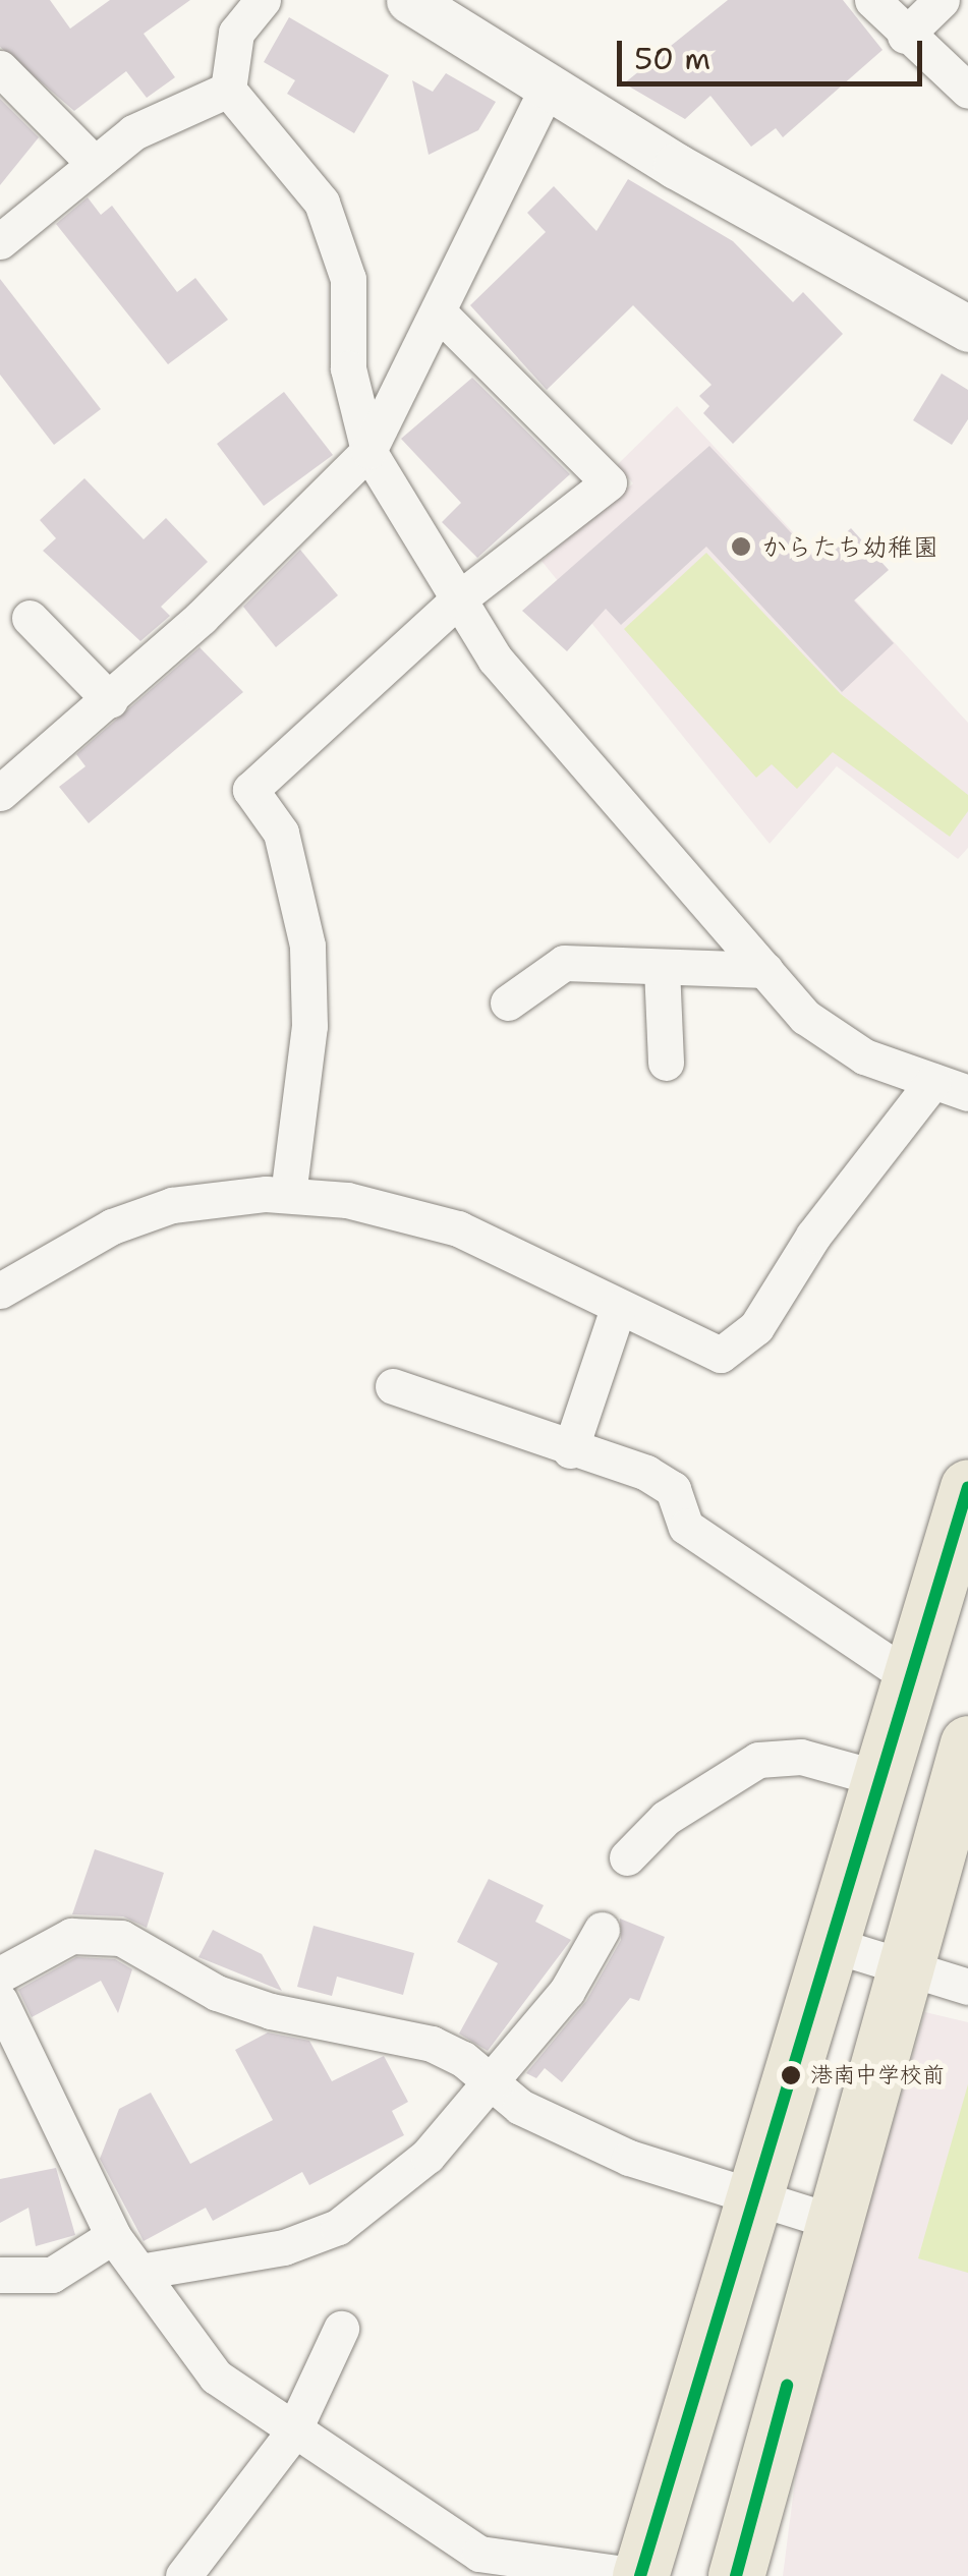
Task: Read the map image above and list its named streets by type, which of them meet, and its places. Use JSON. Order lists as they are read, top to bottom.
{
  "places": ["からたち幼稚園", "港南中学校前"],
  "scale_bar": "50 m"
}
